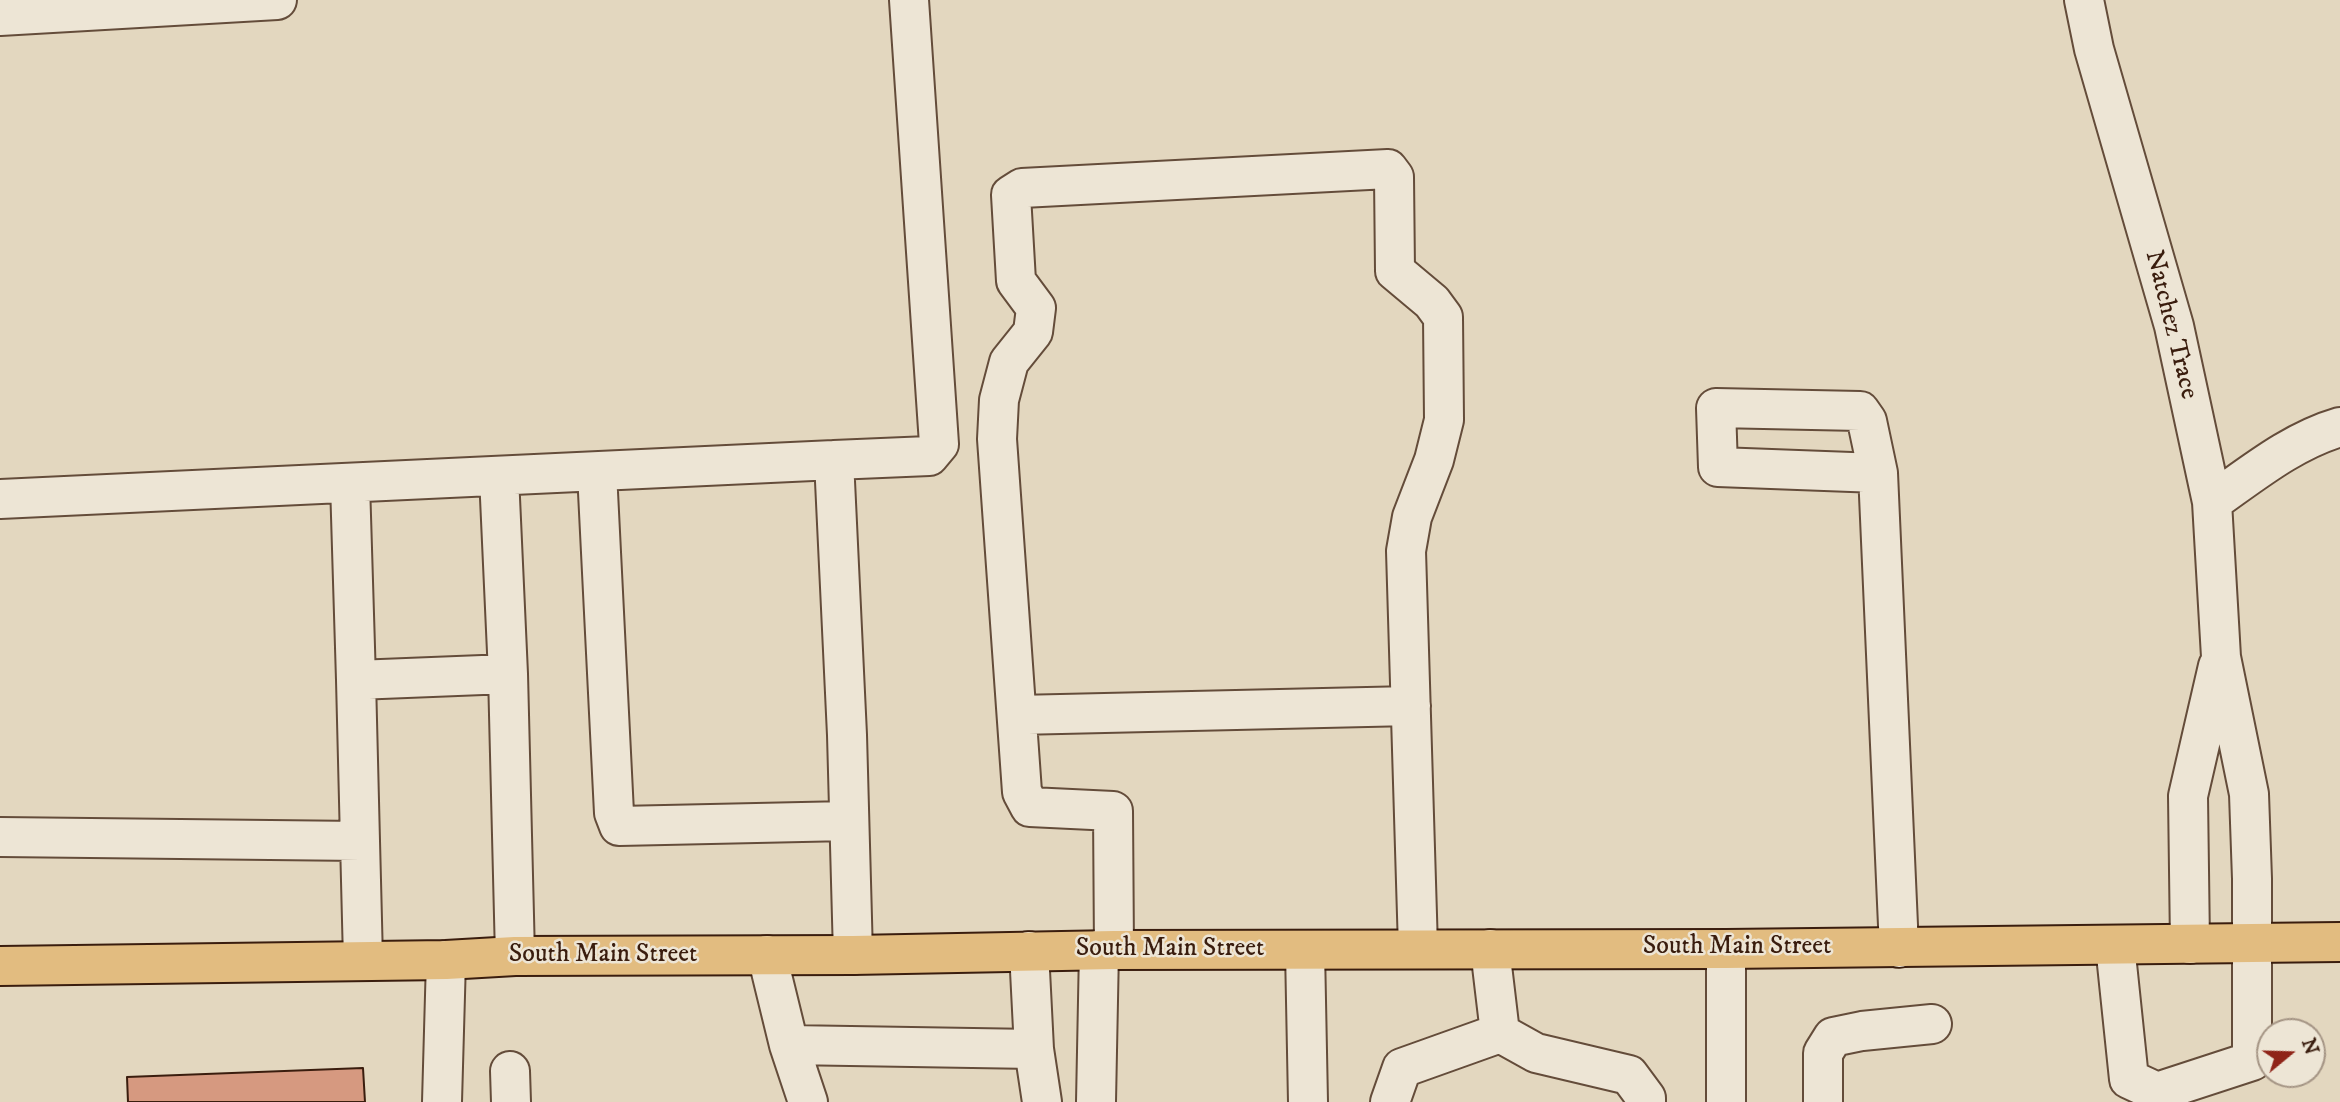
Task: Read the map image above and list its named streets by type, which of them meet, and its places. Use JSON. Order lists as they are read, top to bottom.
{
  "streets": {
    "main road": ["South Main Street"],
    "street": ["Natchez Trace"]
  },
  "crossings": [
    ["Natchez Trace", "South Main Street"]
  ],
  "north": "right"
}
